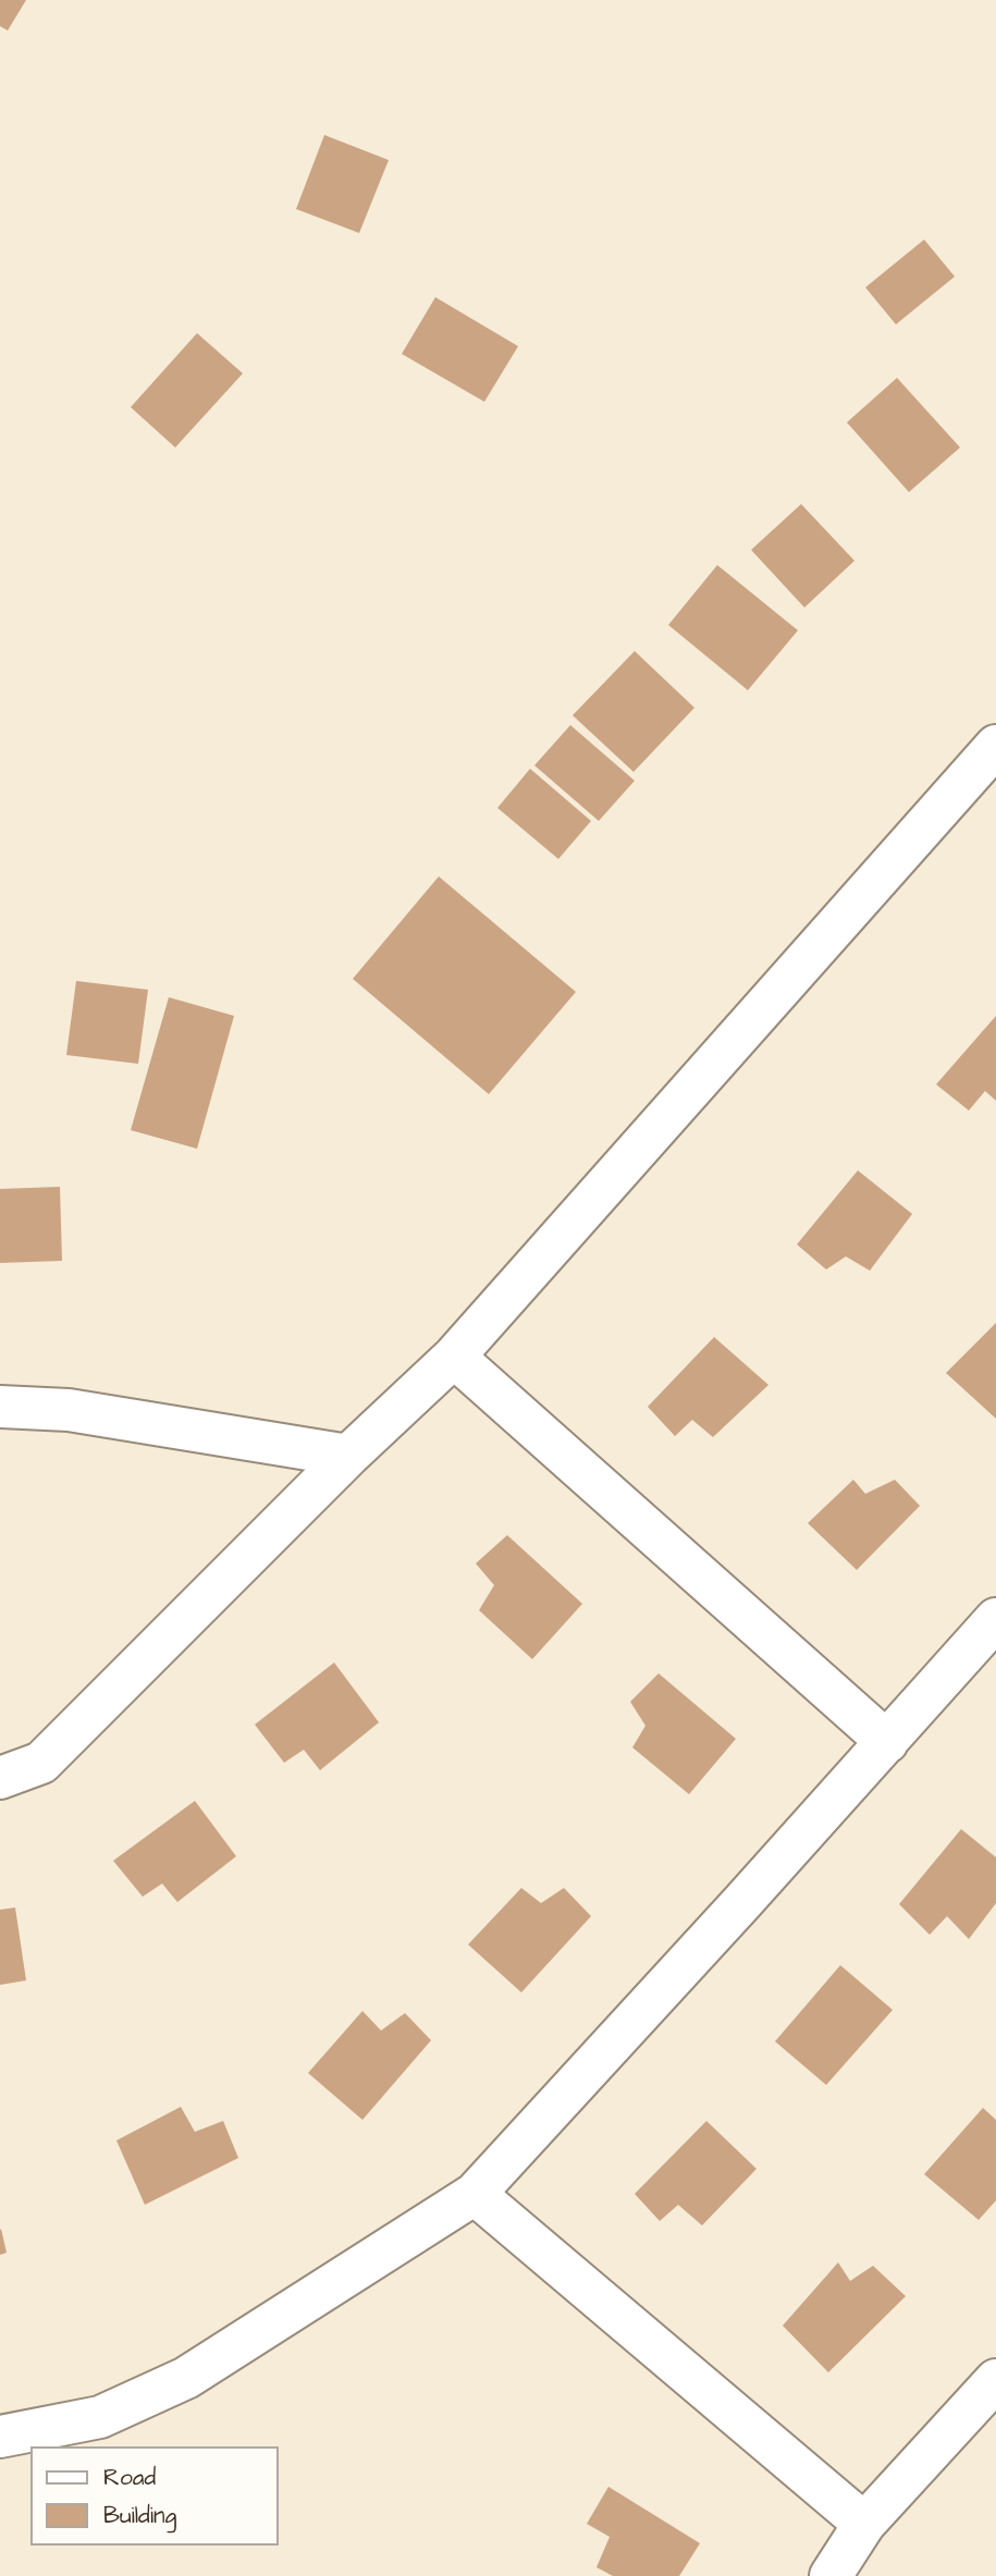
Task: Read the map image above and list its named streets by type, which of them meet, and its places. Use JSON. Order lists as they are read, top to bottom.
{
  "legend": ["Road", "Building"]
}
